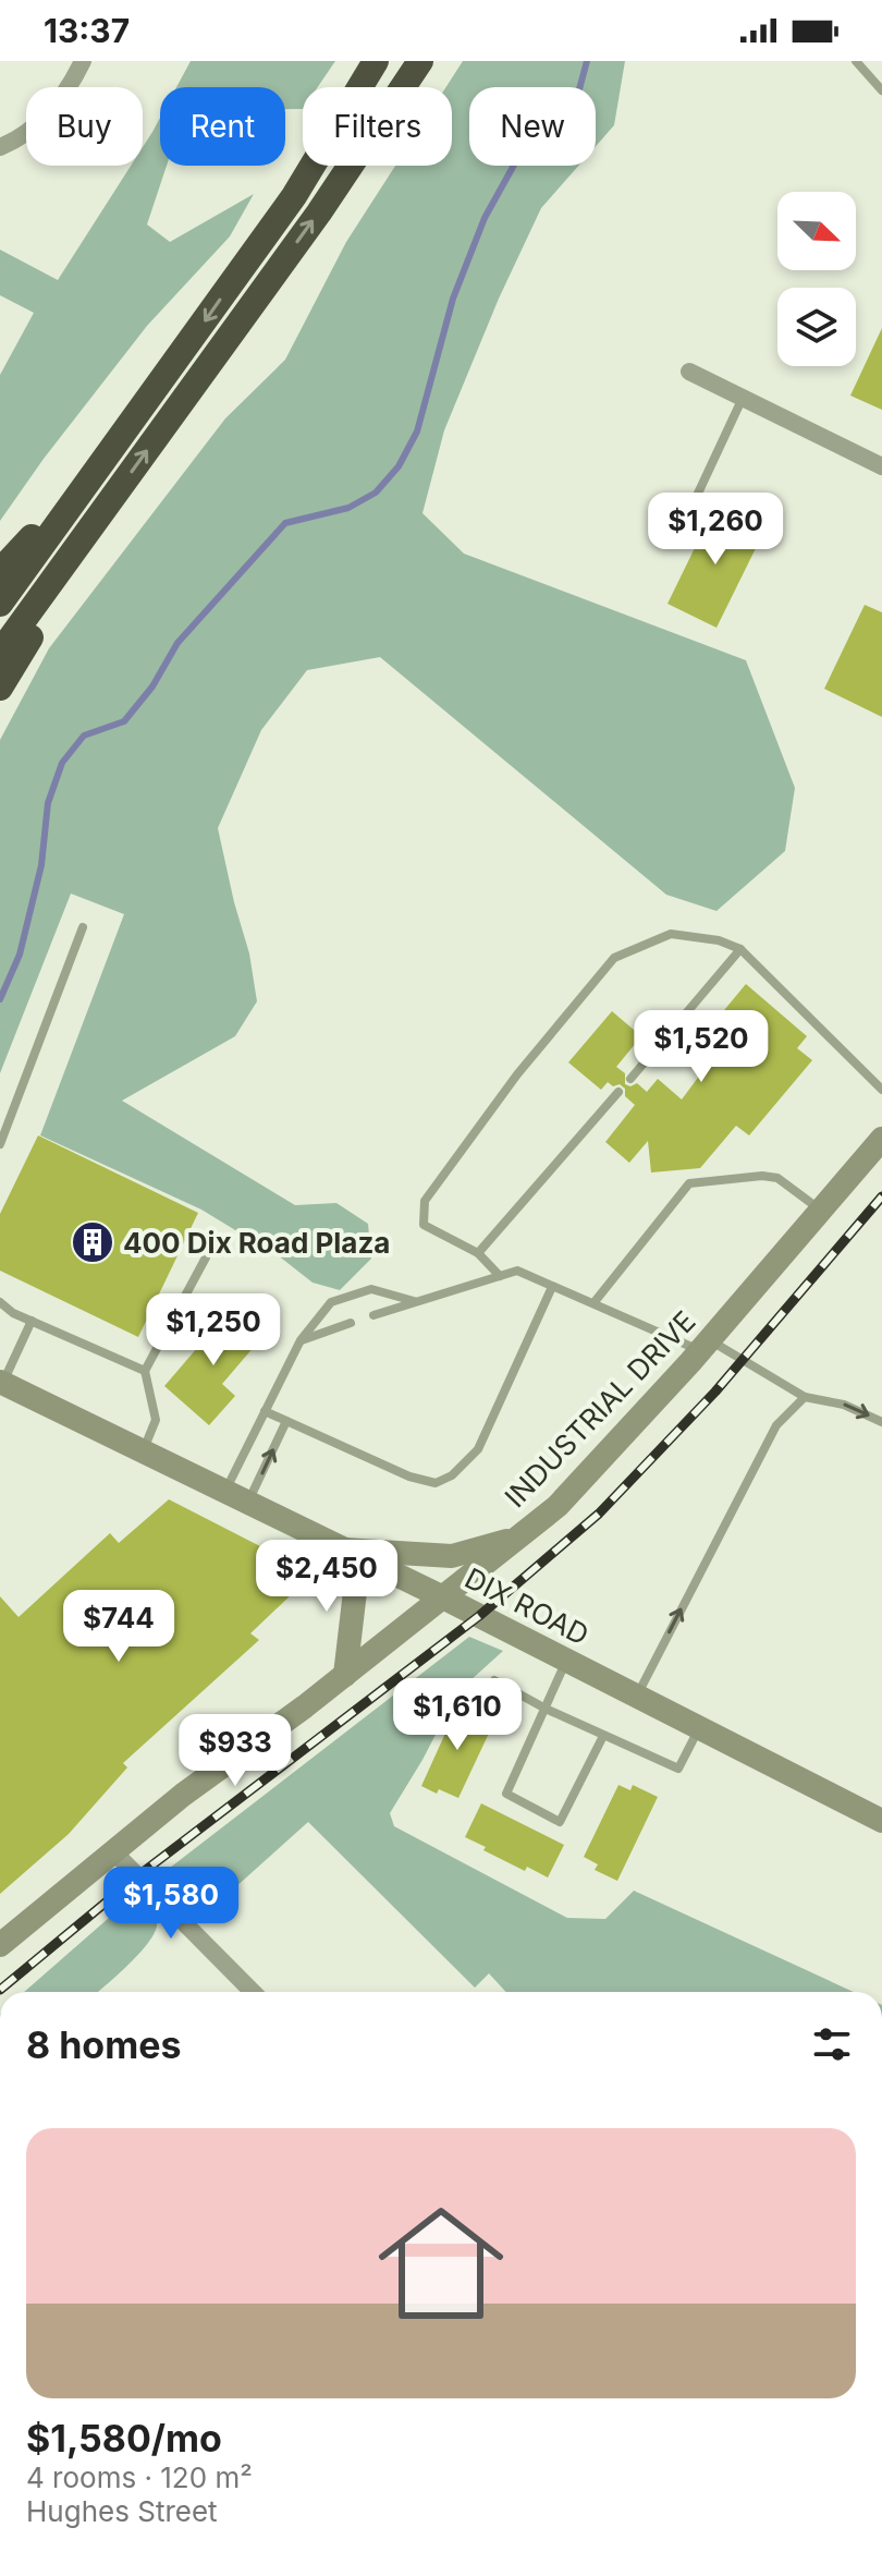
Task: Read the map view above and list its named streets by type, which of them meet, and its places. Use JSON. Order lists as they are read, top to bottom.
{
  "streets": {
    "main road": ["INDUSTRIAL DRIVE", "DIX ROAD"]
  },
  "crossings": [
    ["INDUSTRIAL DRIVE", "DIX ROAD"]
  ],
  "places": {
    "building": ["400 Dix Road Plaza"]
  },
  "north": "bottom right",
  "page": {
    "status": "13:37",
    "chip": [
      "Buy",
      "Rent",
      "Filters",
      "New"
    ],
    "price": [
      "$1,260",
      "$1,520",
      "$1,250",
      "$2,450",
      "$744",
      "$1,610",
      "$933",
      "$1,580"
    ],
    "heading": "8 homes",
    "list": [
      {
        "name": "$1,580/mo",
        "note": "4 rooms · 120 m² · Hughes Street"
      }
    ]
  }
}
